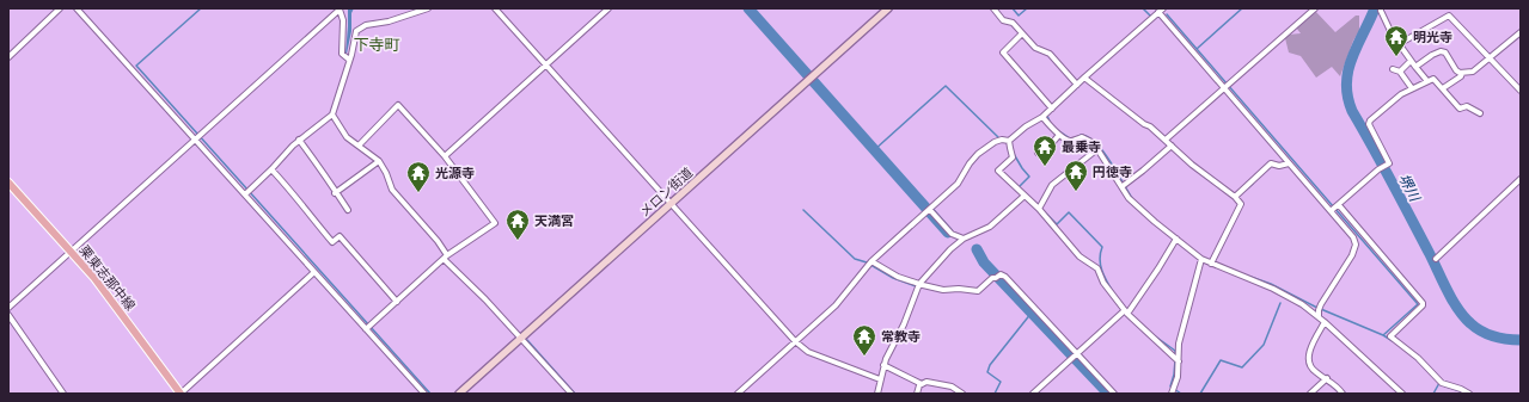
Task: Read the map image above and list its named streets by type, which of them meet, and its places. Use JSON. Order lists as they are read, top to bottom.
{
  "streets": {
    "main road": ["栗東志那中線"],
    "street": ["メロン街道"]
  },
  "districts": ["下寺町"],
  "water": ["堺川"],
  "places": {
    "temple": [
      "明光寺",
      "最乗寺",
      "円徳寺",
      "光源寺",
      "天満宮",
      "常教寺"
    ]
  }
}
